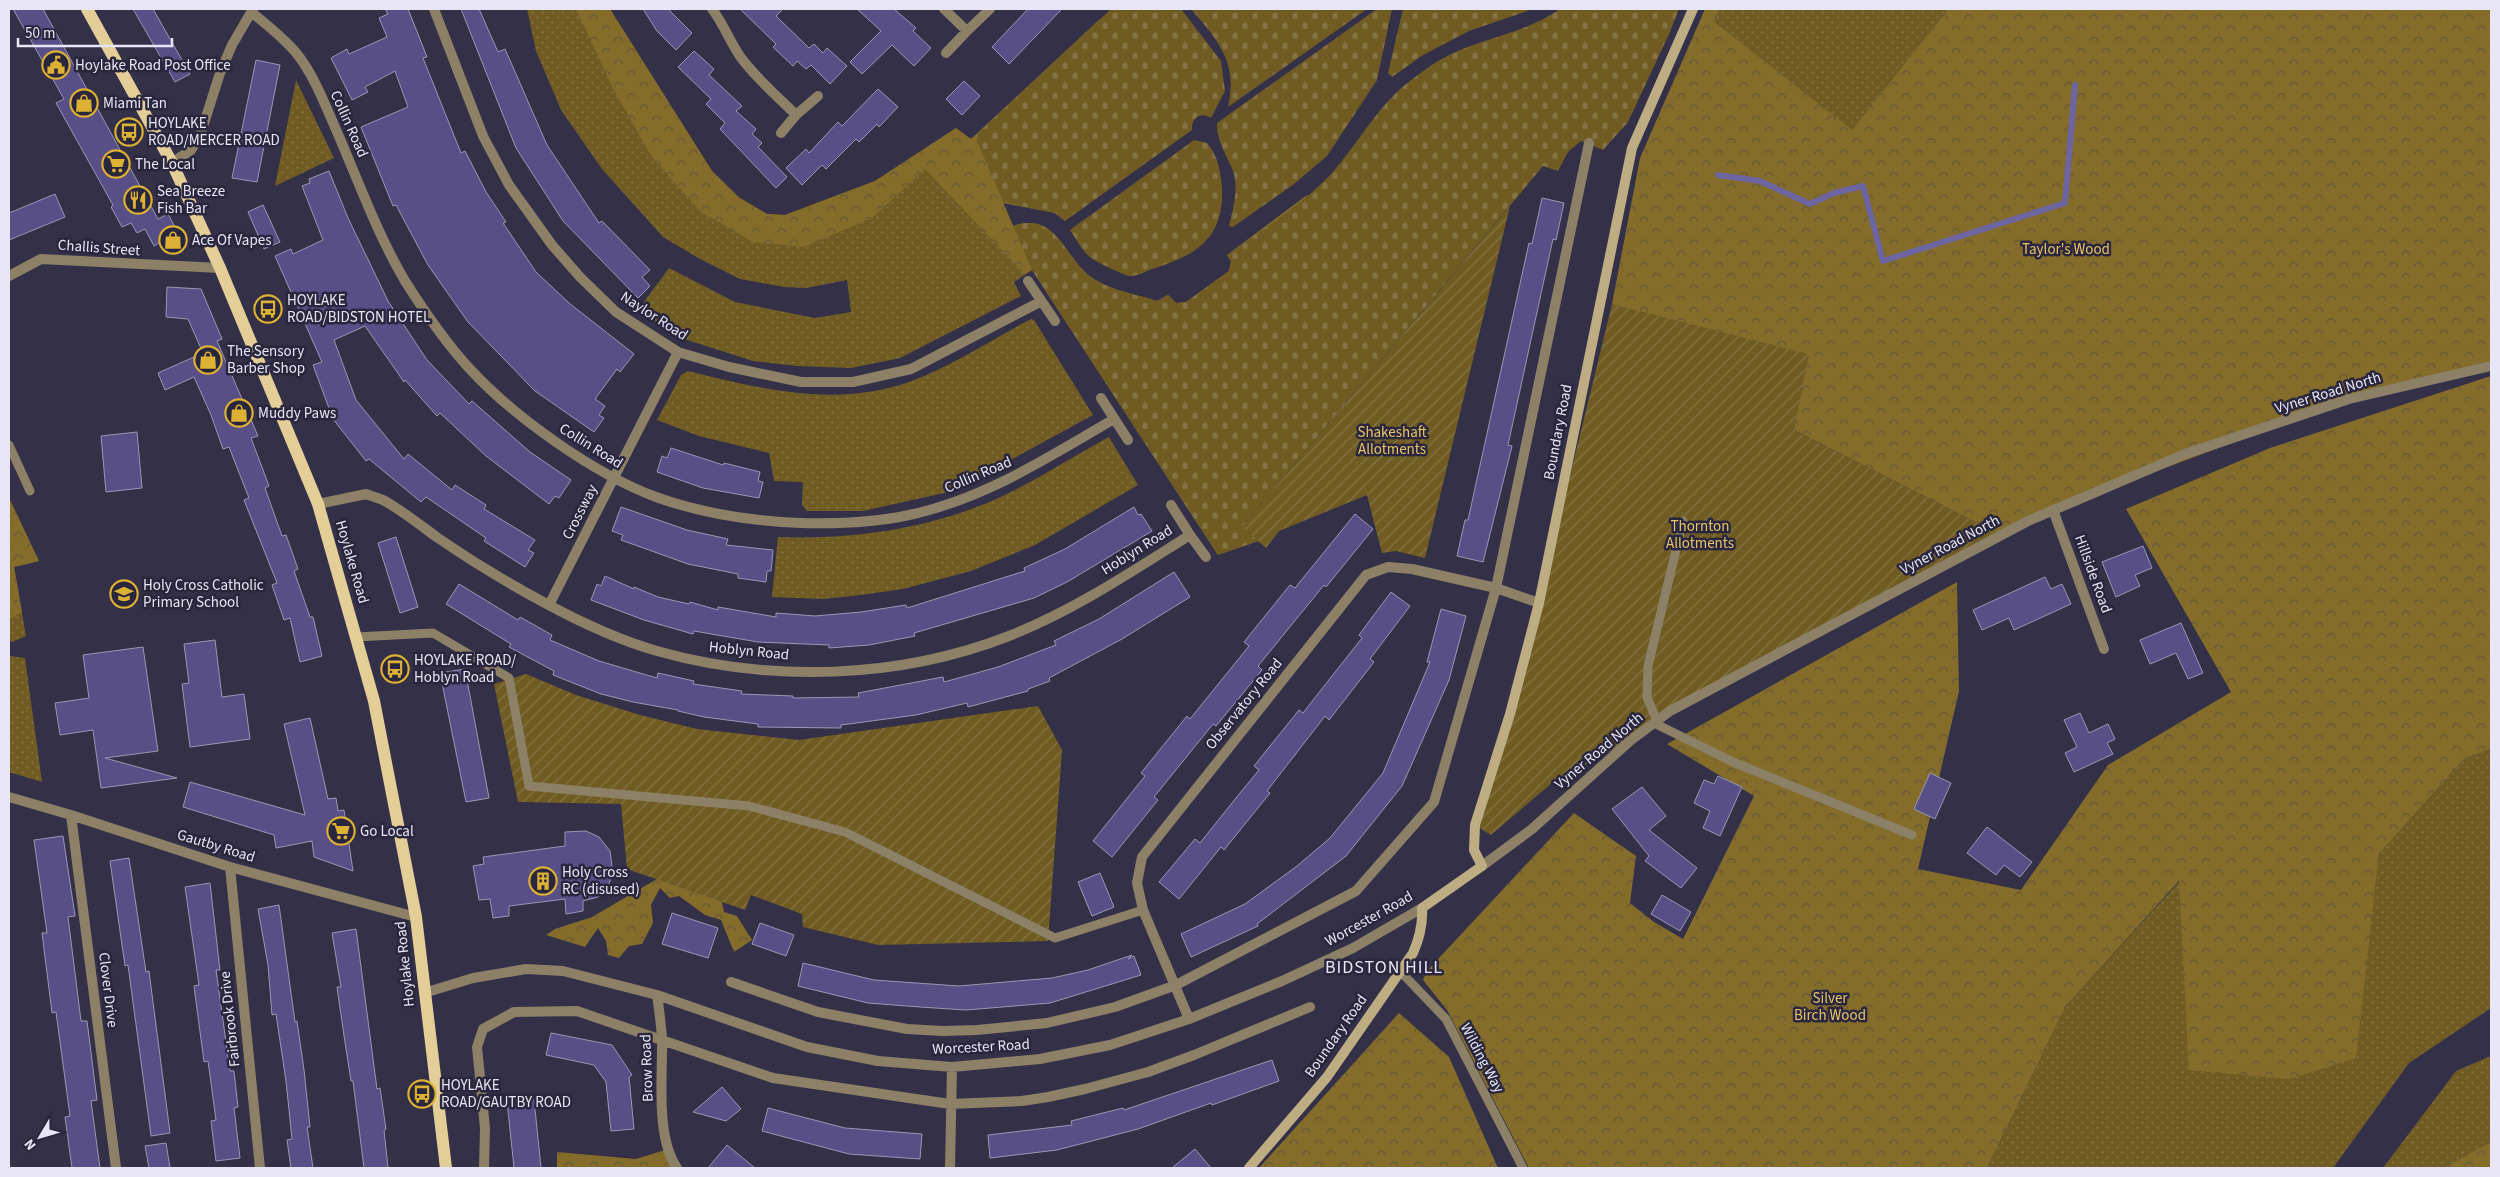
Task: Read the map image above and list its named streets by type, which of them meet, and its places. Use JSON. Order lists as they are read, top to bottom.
{
  "streets": {
    "main road": ["Boundary Road", "Hoylake Road", "Worcester Road"],
    "street": [
      "Collin Road",
      "Challis Street",
      "Naylor Road",
      "Vyner Road North",
      "Crossway",
      "Hoblyn Road",
      "Hillside Road",
      "Observatory Road",
      "Gautby Road",
      "Clover Drive",
      "Fairbrook Drive",
      "Brow Road"
    ],
    "lane": ["Wilding Way"]
  },
  "crossings": [
    ["Collin Road", "Crossway"],
    ["Challis Street", "Hoylake Road"],
    ["Naylor Road", "Crossway"],
    ["Vyner Road North", "Boundary Road"],
    ["Vyner Road North", "Hillside Road"],
    ["Vyner Road North", "Worcester Road"],
    ["Boundary Road", "Observatory Road"],
    ["Boundary Road", "Worcester Road"],
    ["Boundary Road", "Wilding Way"],
    ["Crossway", "Hoblyn Road"],
    ["Hoblyn Road", "Hoylake Road"],
    ["Hoylake Road", "Gautby Road"],
    ["Hoylake Road", "Worcester Road"],
    ["Observatory Road", "Worcester Road"],
    ["Gautby Road", "Clover Drive"],
    ["Gautby Road", "Fairbrook Drive"],
    ["Worcester Road", "Brow Road"]
  ],
  "districts": ["BIDSTON HILL"],
  "parks": [
    "Taylor's Wood",
    "Shakeshaft Allotments",
    "Thornton Allotments",
    "Silver Birch Wood"
  ],
  "places": {
    "public building": ["Hoylake Road Post Office"],
    "shop": [
      "Miami Tan",
      "Ace Of Vapes",
      "The Sensory Barber Shop",
      "Muddy Paws"
    ],
    "bus stop": [
      "HOYLAKE ROAD/MERCER ROAD",
      "HOYLAKE ROAD/BIDSTON HOTEL",
      "HOYLAKE ROAD/ Hoblyn Road",
      "HOYLAKE ROAD/GAUTBY ROAD"
    ],
    "supermarket": ["The Local", "Go Local"],
    "restaurant": ["Sea Breeze Fish Bar"],
    "school or university": ["Holy Cross Catholic Primary School"],
    "building": ["Holy Cross RC (disused)"]
  },
  "scale_bar": "50 m",
  "north": "bottom left"
}
